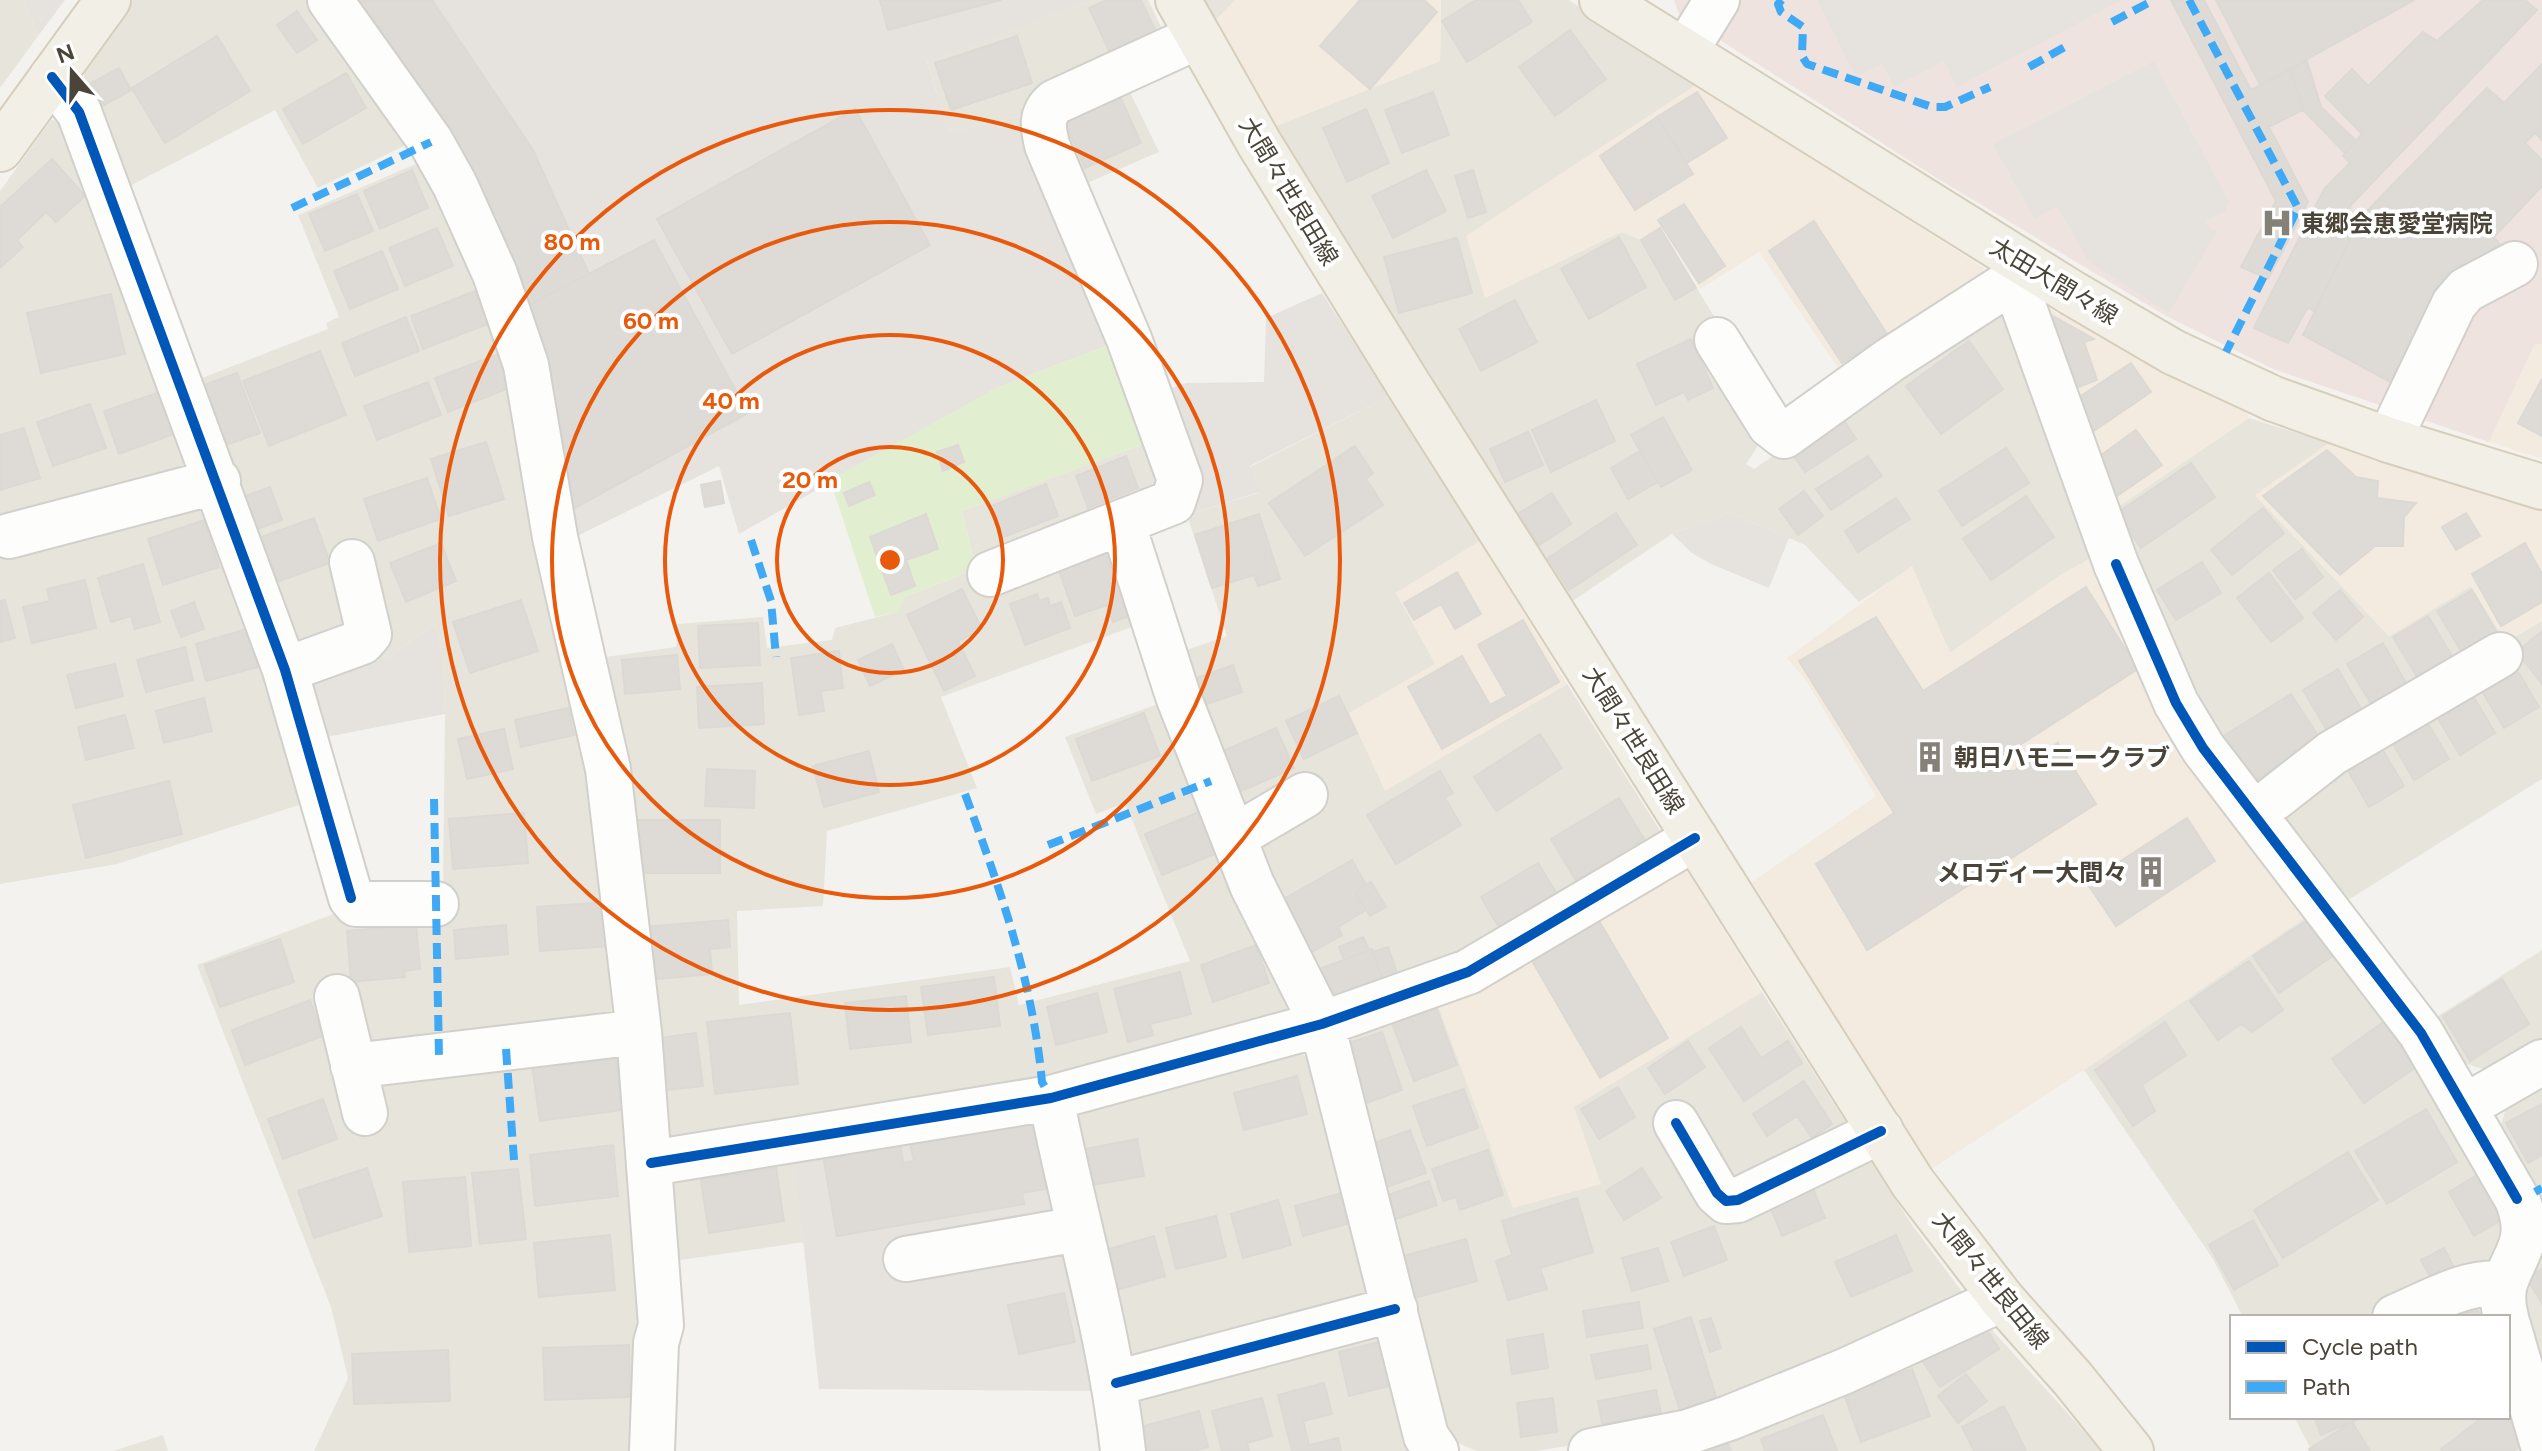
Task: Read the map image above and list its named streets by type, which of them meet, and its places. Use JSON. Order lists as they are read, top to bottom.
{
  "streets": {
    "main road": ["大間々世良田線", "太田大間々線"]
  },
  "places": {
    "hospital": ["東郷会恵愛堂病院"],
    "building": ["朝日ハモ二ークラブ", "メロディー大間々"]
  },
  "legend": ["Cycle path", "Path"],
  "north": "top",
  "rings": [
    "80 m",
    "60 m",
    "40 m",
    "20 m"
  ]
}
